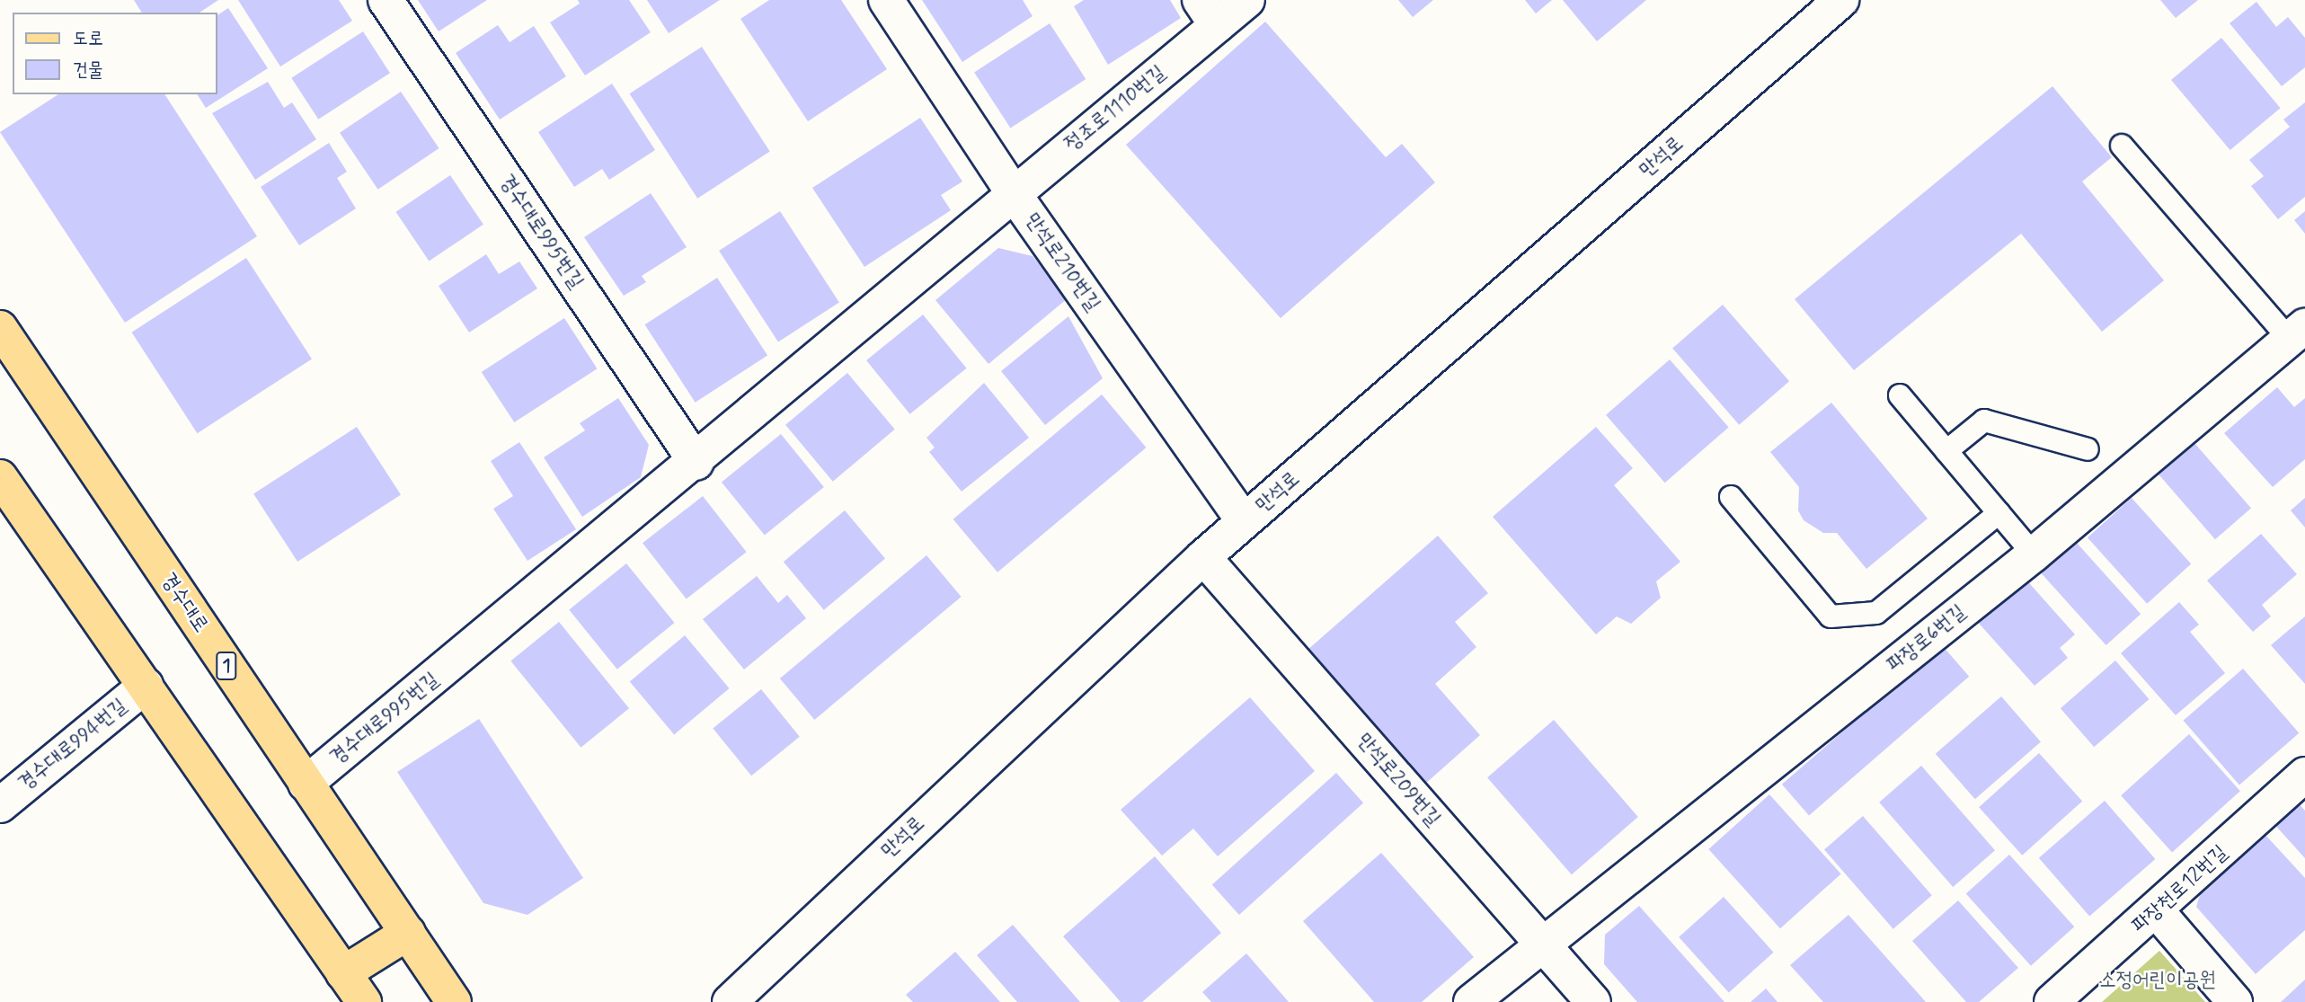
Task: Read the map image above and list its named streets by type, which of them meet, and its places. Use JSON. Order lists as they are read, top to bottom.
{
  "streets": {
    "main road": ["경수대로", "1"],
    "street": [
      "정조로1110번길",
      "만석로",
      "경수대로995번길",
      "만석로210번길",
      "파장로6번길",
      "경수대로994번길",
      "만석로209번길",
      "파장천로12번길"
    ]
  },
  "crossings": [
    ["정조로1110번길", "경수대로995번길"],
    ["정조로1110번길", "만석로210번길"],
    ["만석로", "만석로210번길"],
    ["만석로", "만석로209번길"],
    ["경수대로995번길", "만석로210번길"],
    ["경수대로995번길", "경수대로"],
    ["파장로6번길", "만석로209번길"]
  ],
  "parks": ["소정어린이공원"],
  "legend": ["도로", "건물"]
}
